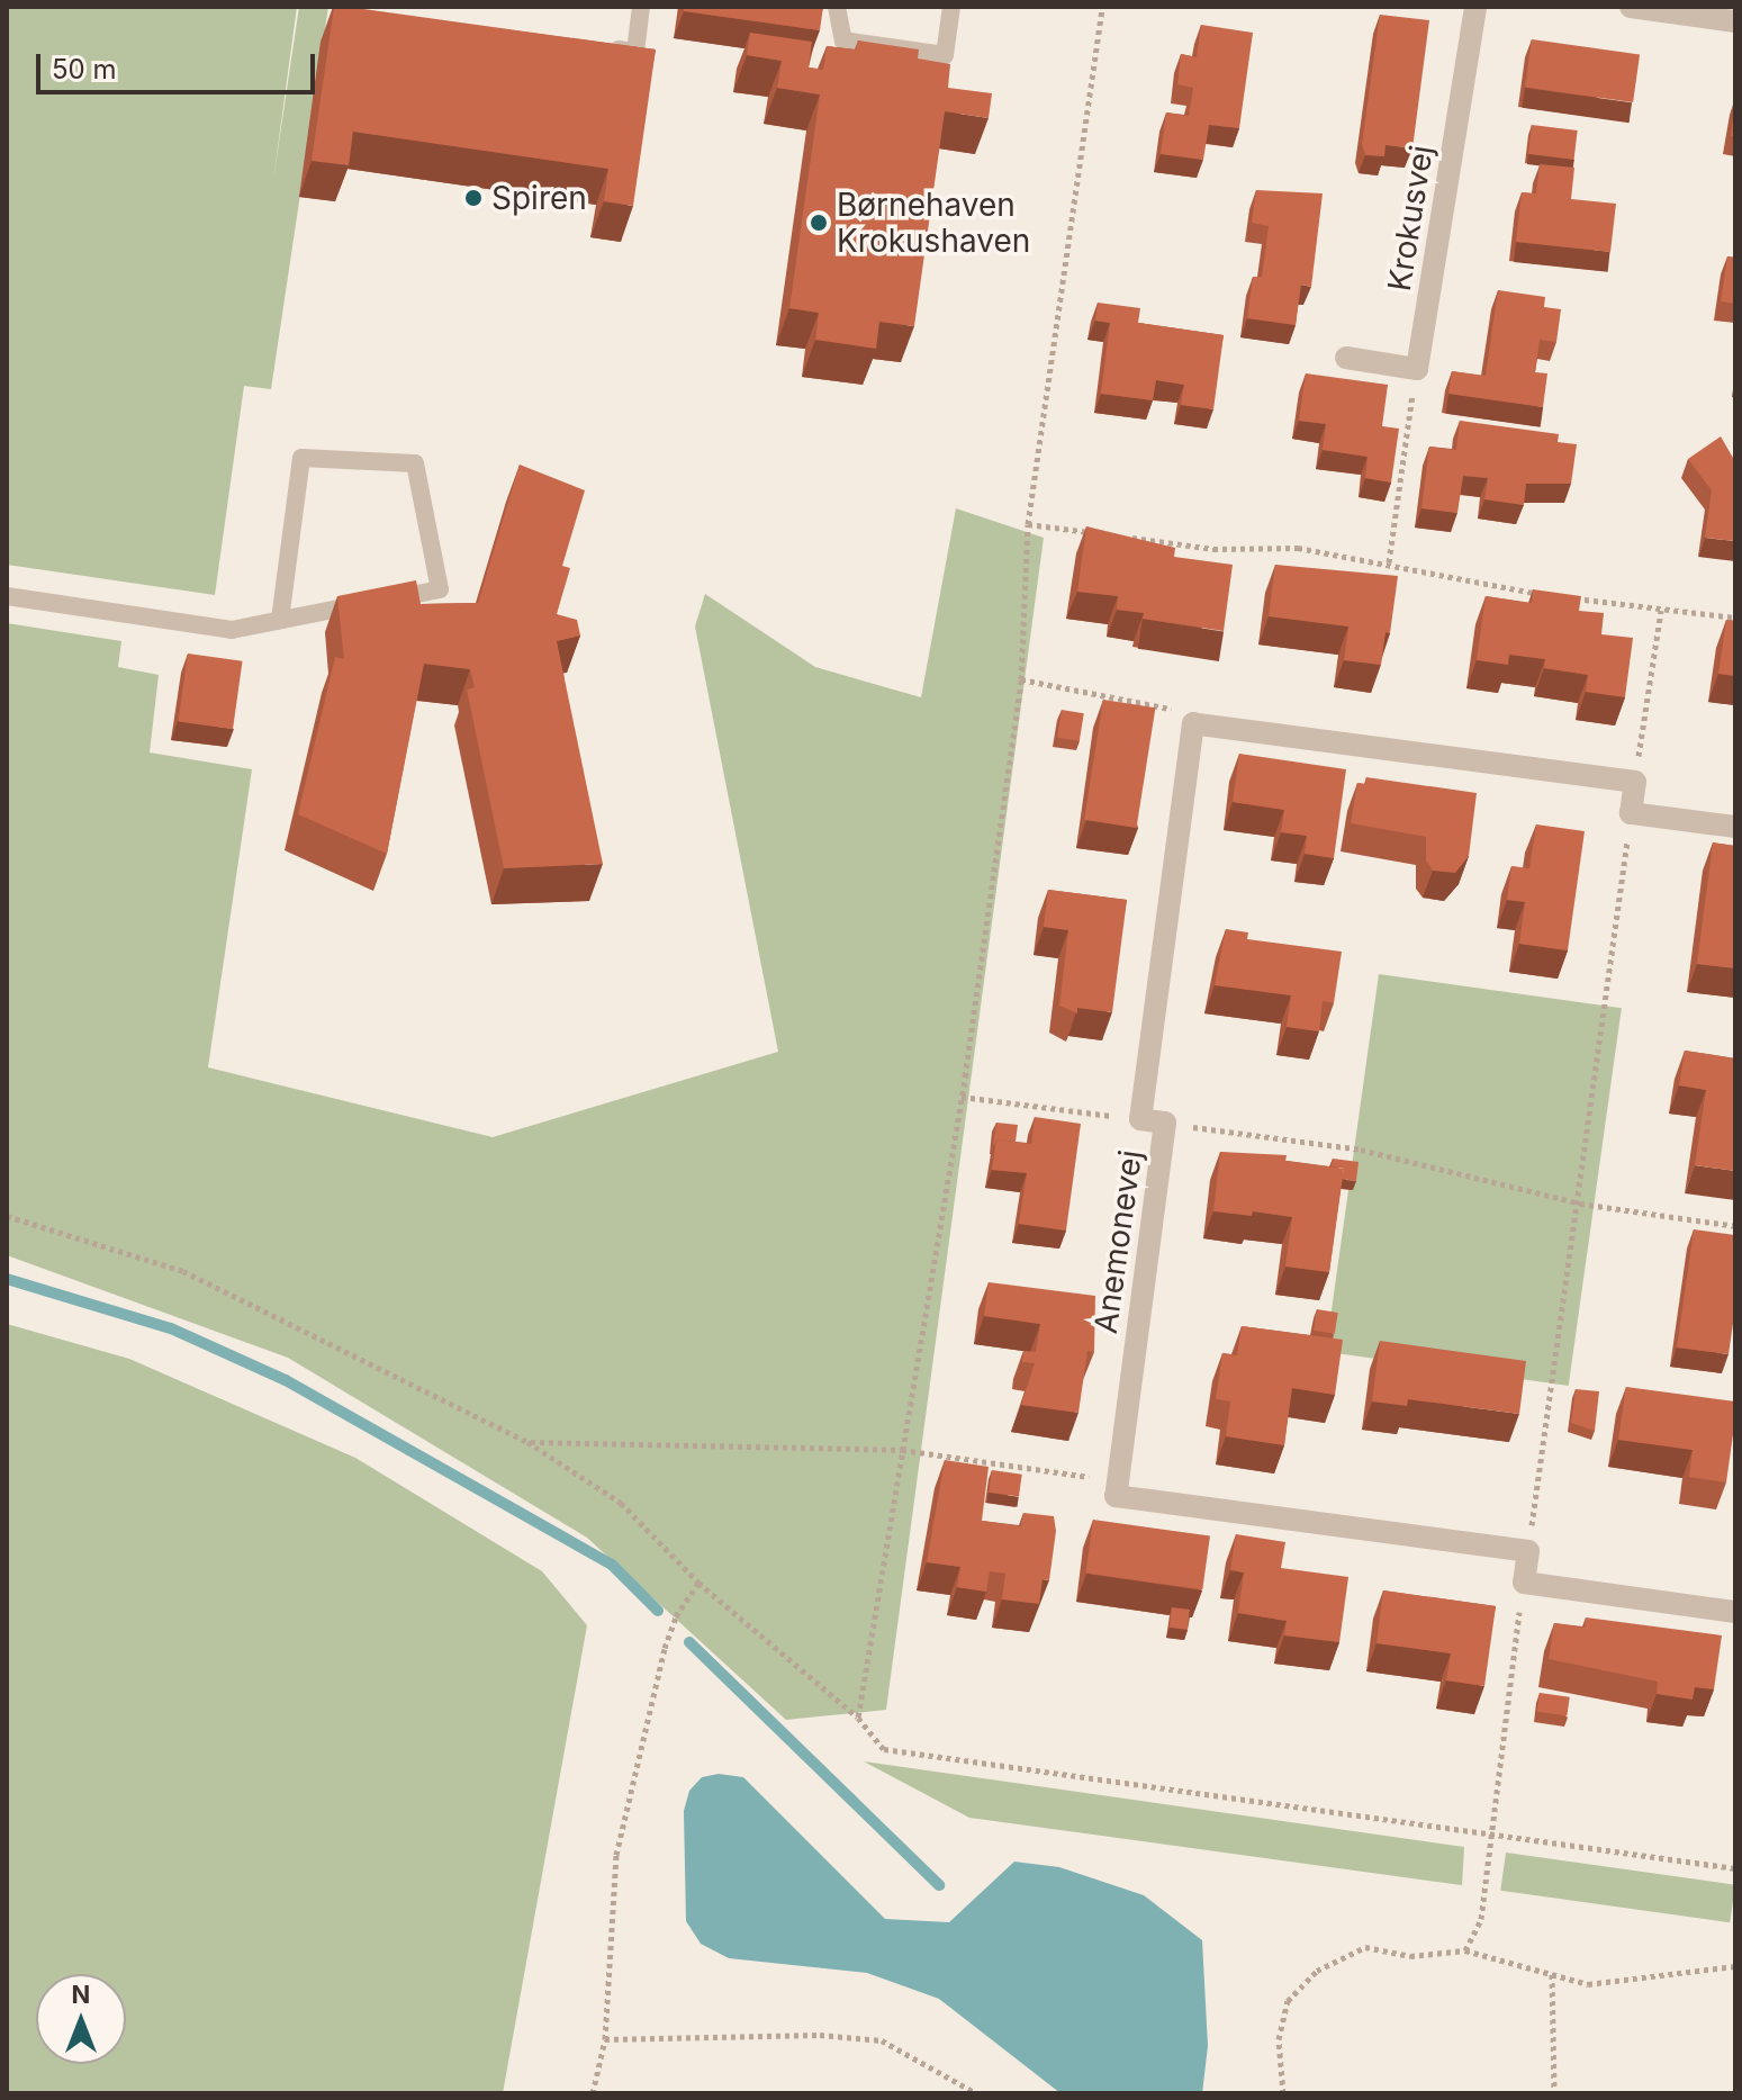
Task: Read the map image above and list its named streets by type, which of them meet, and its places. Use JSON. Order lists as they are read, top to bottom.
{
  "streets": {
    "street": ["Krokusvej", "Anemonevej"]
  },
  "places": ["Spiren", "Børnehaven Krokushaven"],
  "scale_bar": "50 m",
  "north": "top"
}
